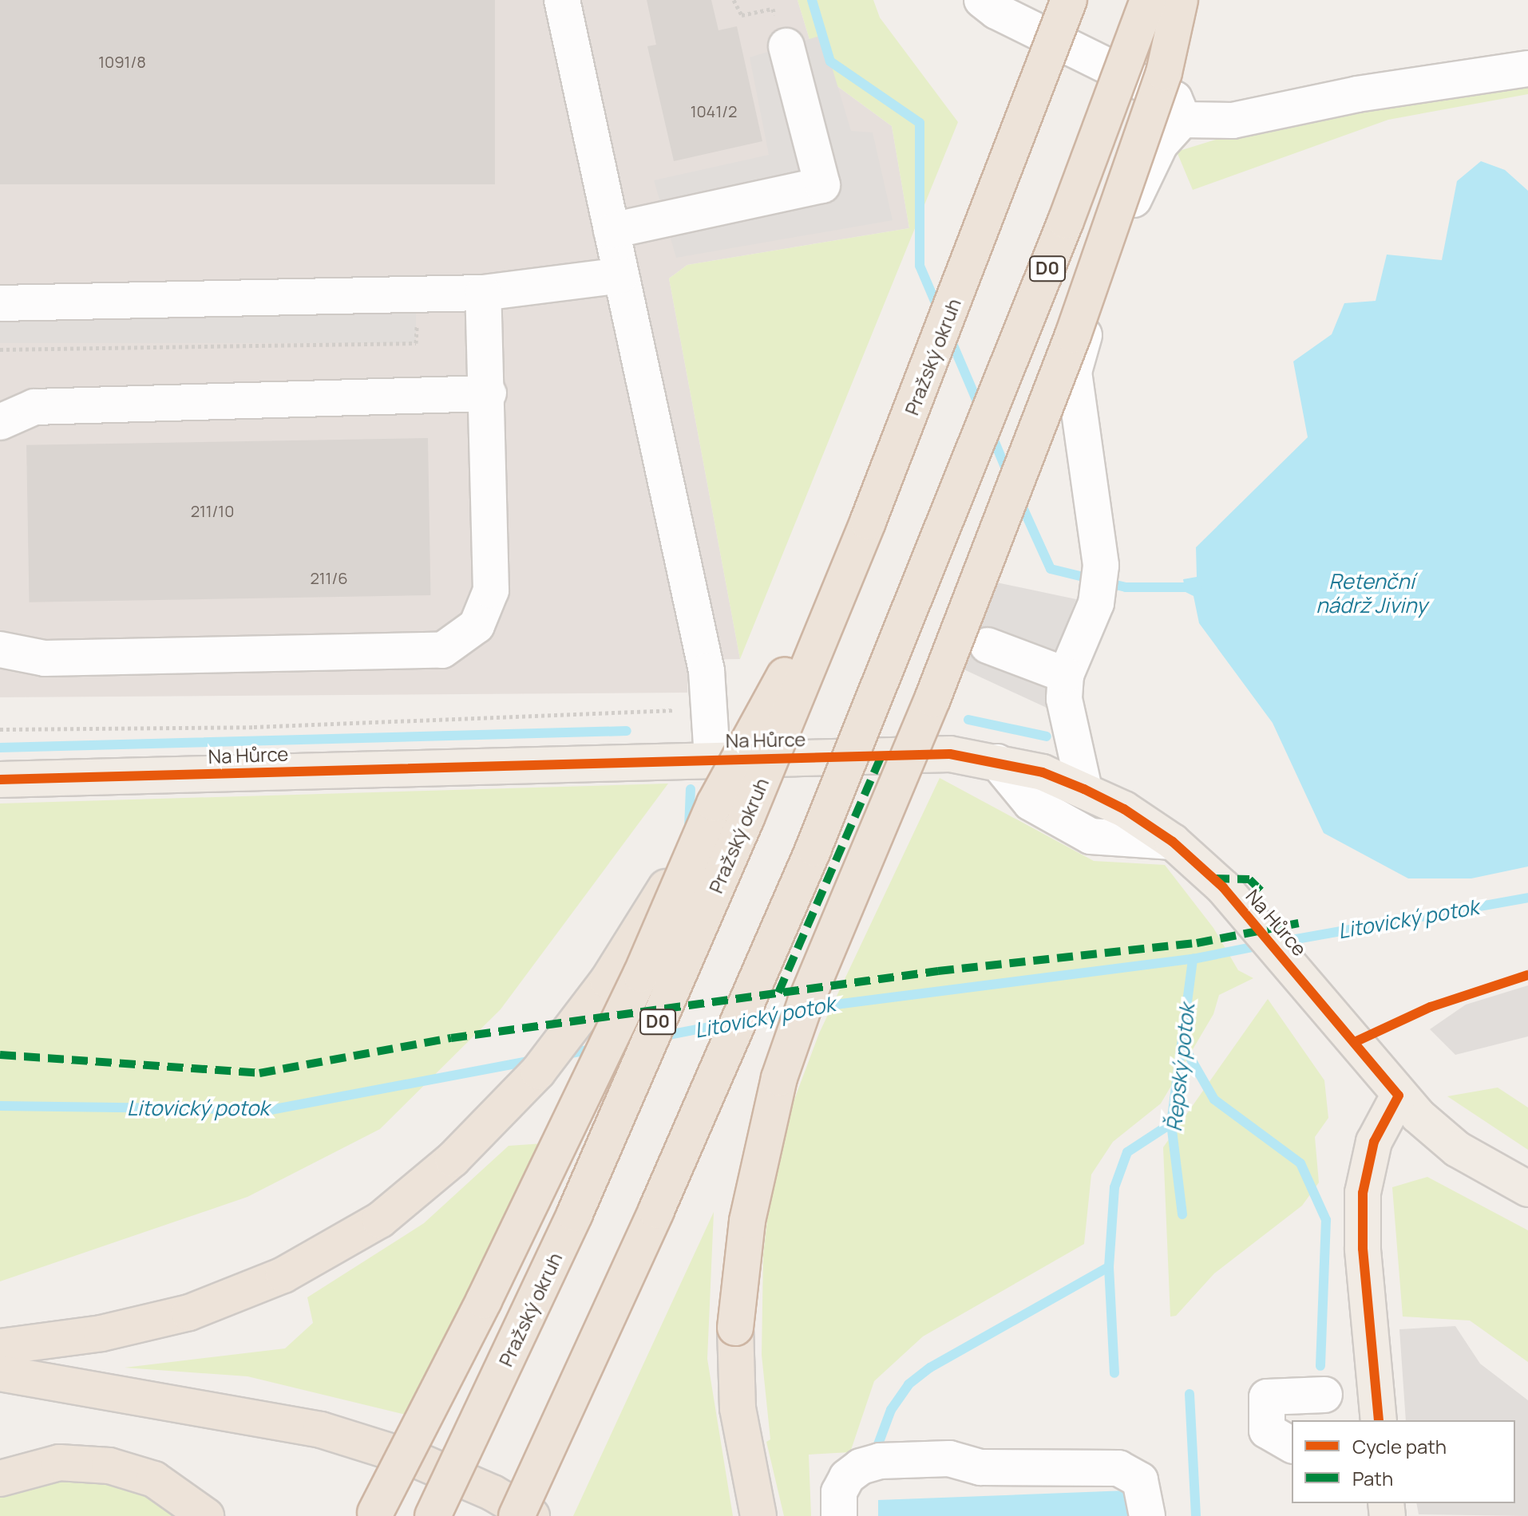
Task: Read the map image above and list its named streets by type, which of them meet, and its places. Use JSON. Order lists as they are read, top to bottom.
{
  "streets": {
    "highway": ["D0", "Pražský okruh"],
    "main road": ["Na Hůrce"]
  },
  "water": ["Retenční nádrž Jiviny", "Litovický potok", "Řepský potok"],
  "house_numbers": [
    "1091/8",
    "1041/2",
    "211/10",
    "211/6"
  ],
  "legend": ["Cycle path", "Path"]
}
